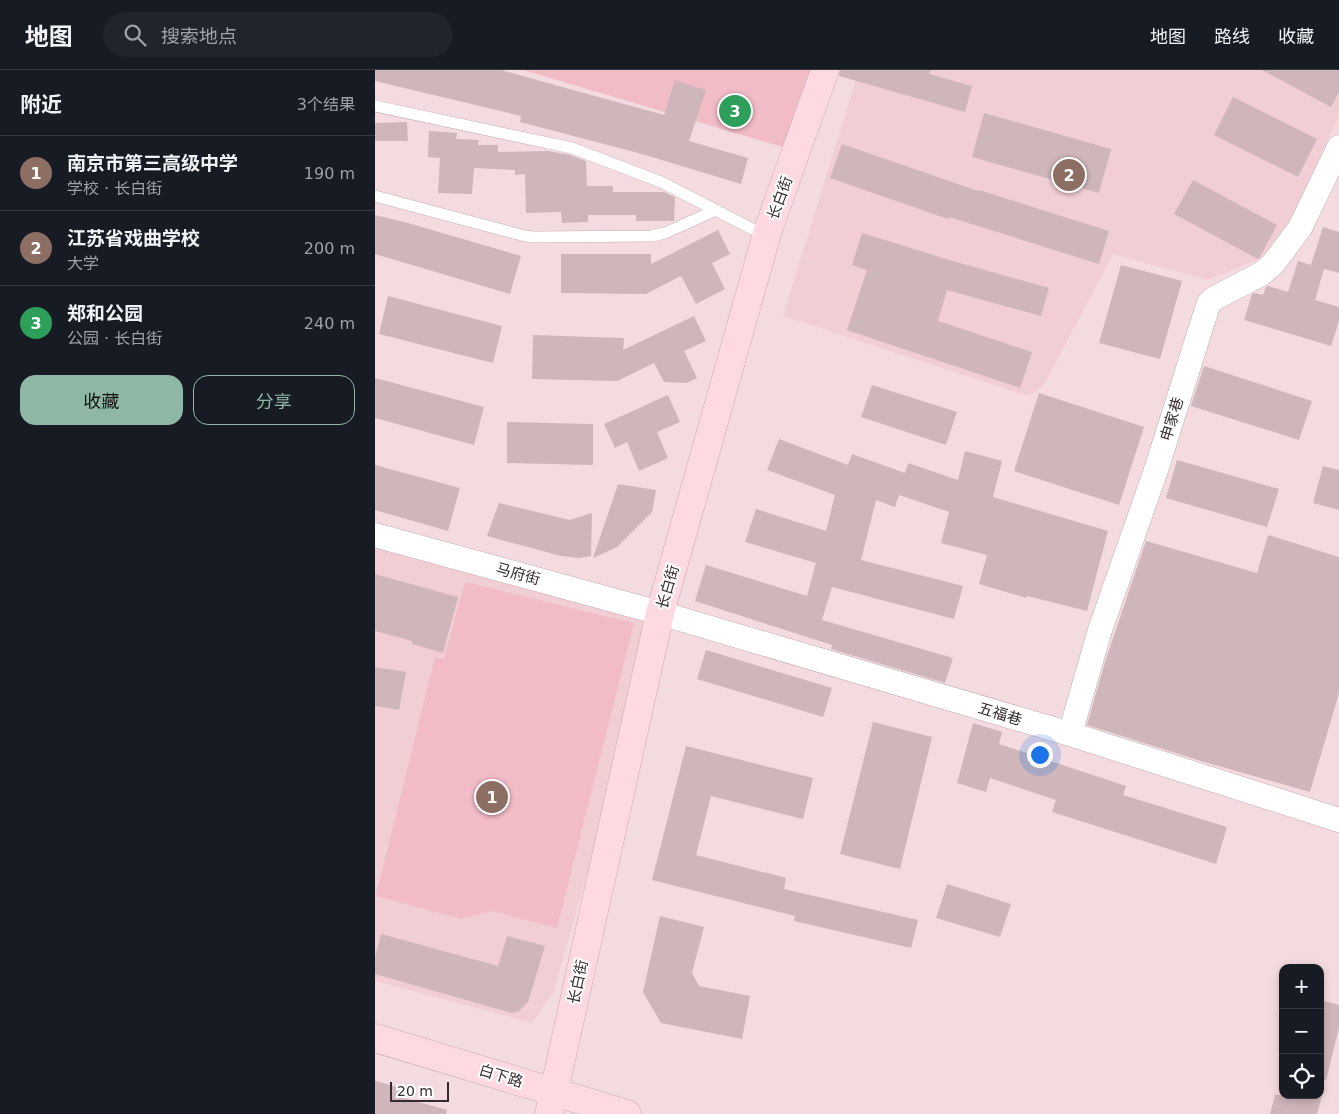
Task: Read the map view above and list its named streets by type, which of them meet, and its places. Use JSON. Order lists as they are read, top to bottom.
{
  "streets": {
    "street": [
      "长白街",
      "申家巷",
      "马府街",
      "五福巷",
      "白下路"
    ]
  },
  "crossings": [
    ["长白街", "马府街"],
    ["长白街", "五福巷"],
    ["长白街", "白下路"],
    ["申家巷", "五福巷"],
    ["马府街", "五福巷"]
  ],
  "scale_bar": "20 m",
  "page": {
    "header": "地图",
    "search": "搜索地点",
    "nav": ["地图", "路线", "收藏"],
    "heading": ["附近", "3个结果"],
    "pins": ["3", "2", "1"],
    "list": [
      {
        "mark": "1",
        "name": "南京市第三高级中学",
        "note": "学校 · 长白街",
        "value": "190 m"
      },
      {
        "mark": "2",
        "name": "江苏省戏曲学校",
        "note": "大学",
        "value": "200 m"
      },
      {
        "mark": "3",
        "name": "郑和公园",
        "note": "公园 · 长白街",
        "value": "240 m"
      }
    ],
    "buttons": ["收藏", "分享"],
    "map_buttons": ["+", "−"],
    "scale": "20 m"
  }
}
